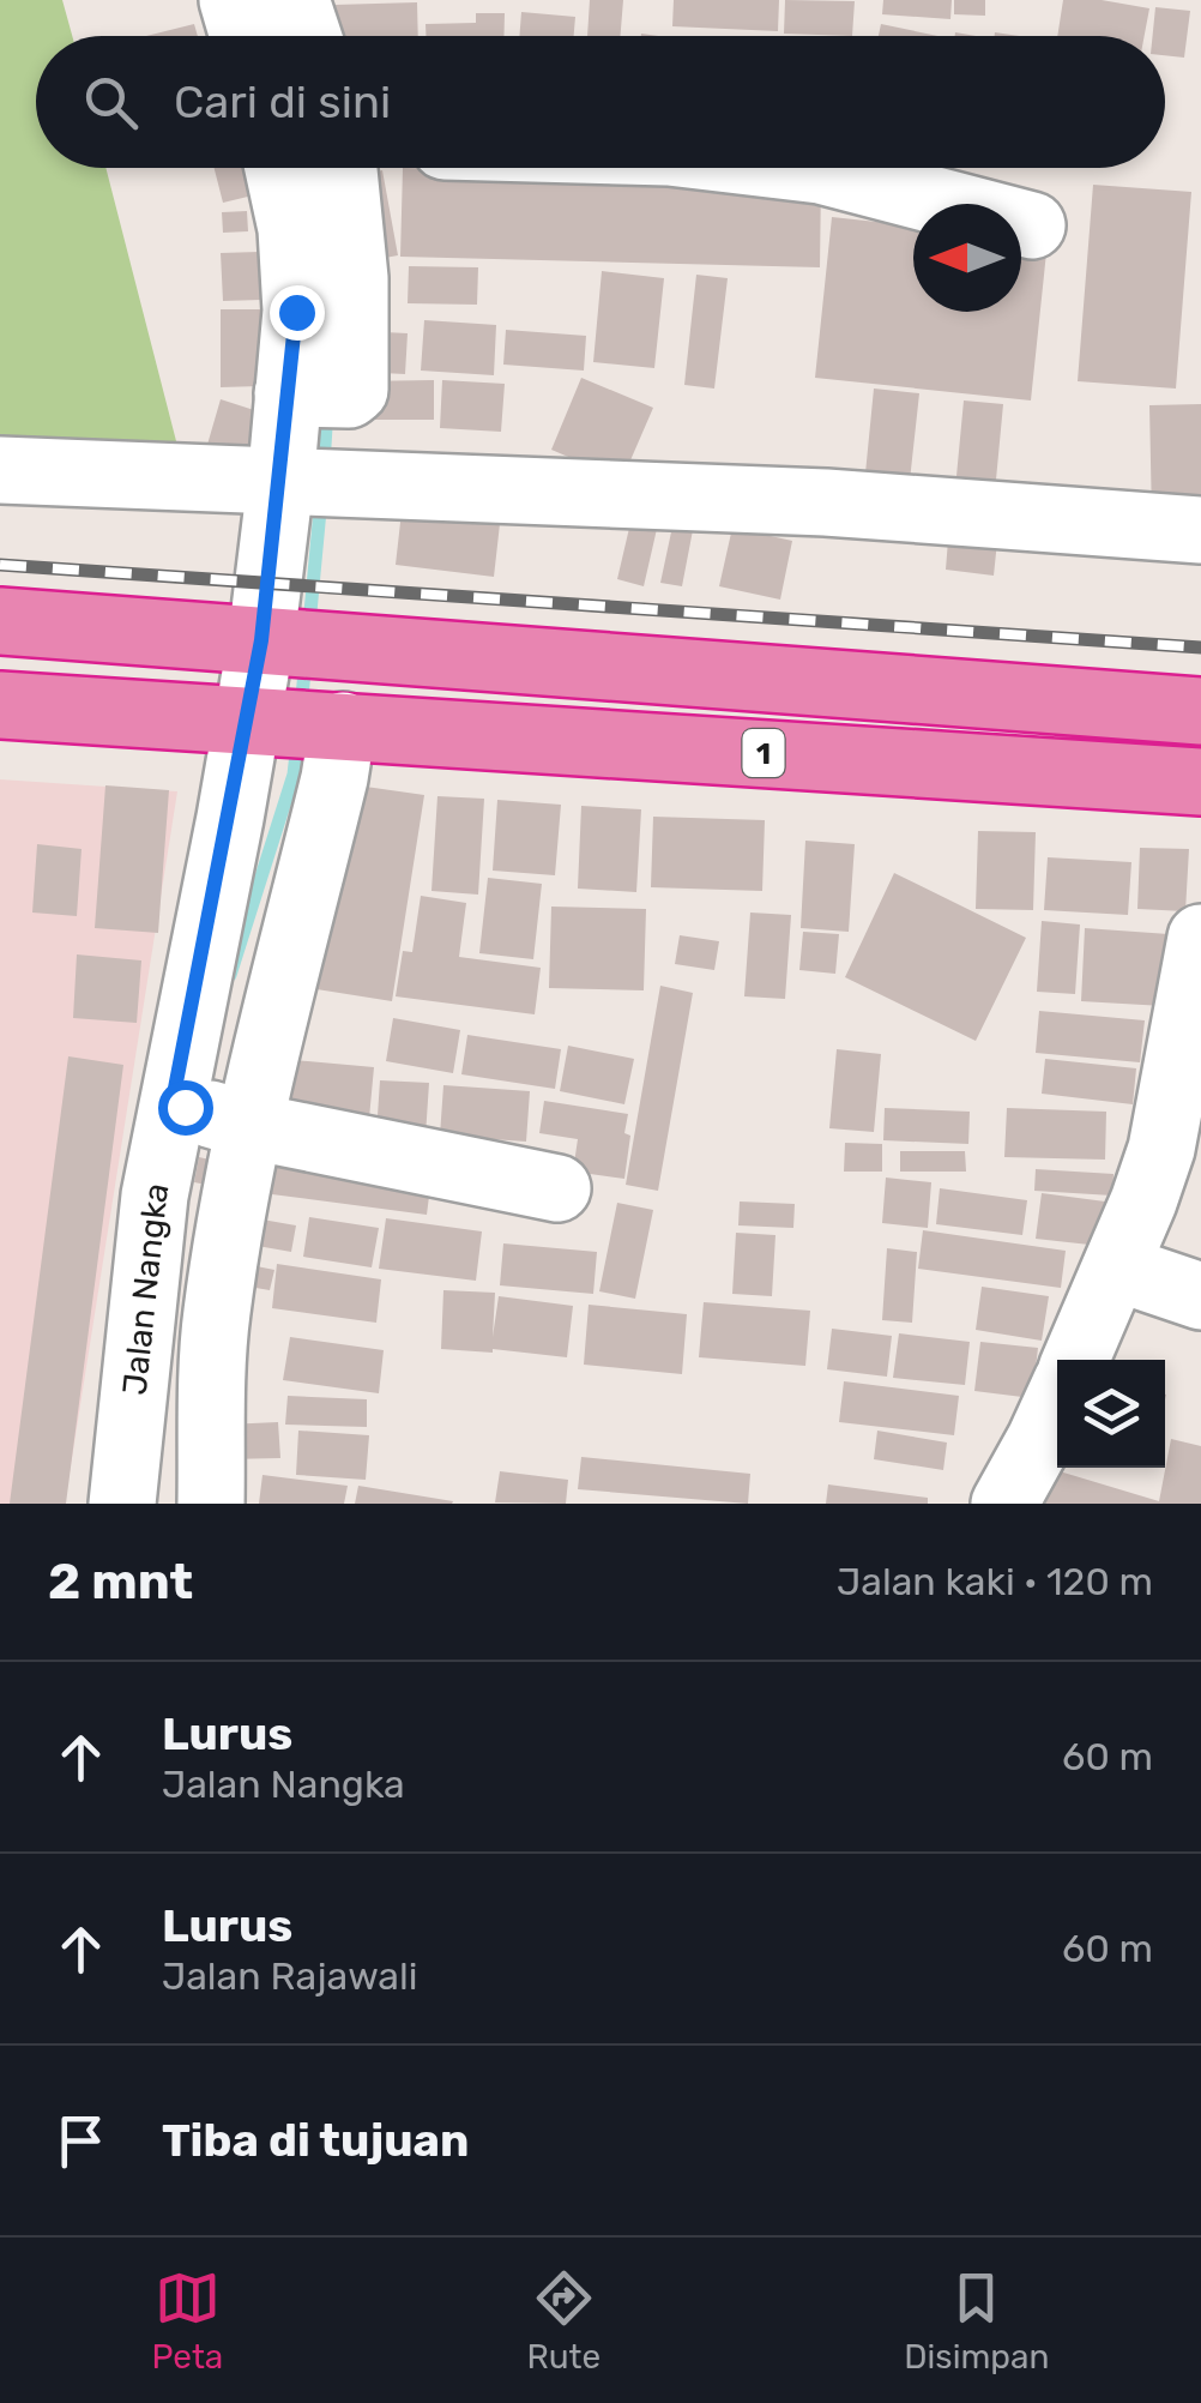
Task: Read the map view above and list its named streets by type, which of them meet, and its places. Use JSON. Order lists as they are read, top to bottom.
{
  "streets": {
    "highway": ["1"],
    "street": ["Jalan Nangka"]
  },
  "crossings": [
    ["1", "Jalan Nangka"]
  ],
  "north": "left",
  "page": {
    "search": "Cari di sini",
    "heading": ["2 mnt", "Jalan kaki · 120 m"],
    "list": [
      ["Lurus", "Jalan Nangka", "60 m"],
      ["Lurus", "Jalan Rajawali", "60 m"],
      "Tiba di tujuan"
    ],
    "nav": ["Peta", "Rute", "Disimpan"]
  }
}
